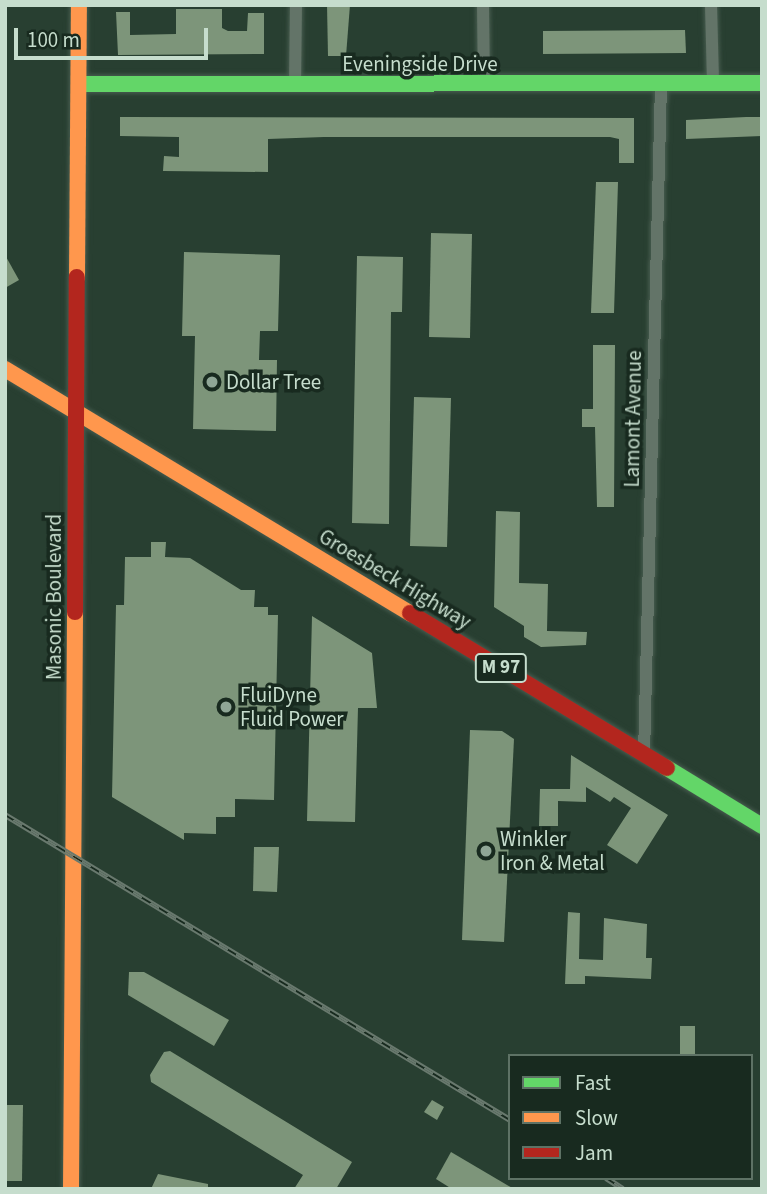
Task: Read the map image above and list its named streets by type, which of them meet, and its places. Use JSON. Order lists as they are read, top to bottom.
{
  "streets": {
    "street": [
      "Eveningside Drive",
      "Lamont Avenue",
      "Groesbeck Highway",
      "Masonic Boulevard",
      "M 97"
    ]
  },
  "crossings": [
    ["Eveningside Drive", "Lamont Avenue"],
    ["Eveningside Drive", "Masonic Boulevard"],
    ["Lamont Avenue", "Groesbeck Highway"],
    ["Groesbeck Highway", "Masonic Boulevard"]
  ],
  "places": ["Dollar Tree", "FluiDyne Fluid Power", "Winkler Iron & Metal"],
  "legend": ["Fast", "Slow", "Jam"],
  "scale_bar": "100 m"
}
